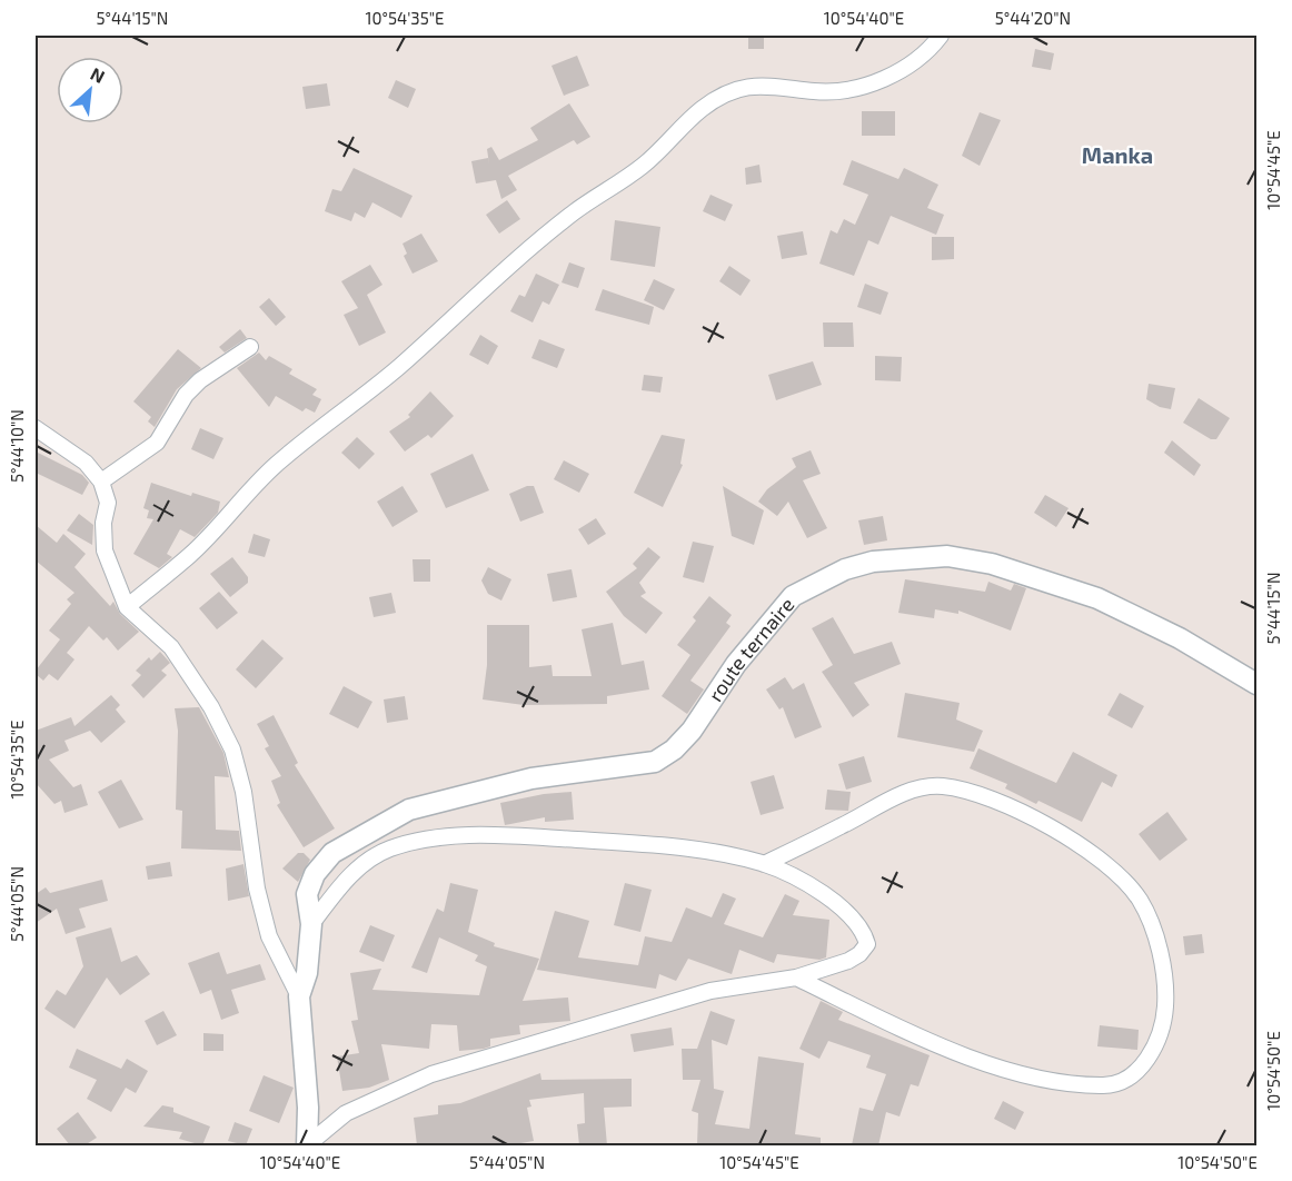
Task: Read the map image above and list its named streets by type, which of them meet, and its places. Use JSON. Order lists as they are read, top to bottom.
{
  "streets": {
    "street": ["route ternaire"]
  },
  "districts": ["Manka"],
  "north": "top right",
  "coordinates": [
    "5°44'15\"N",
    "10°54'35\"E",
    "10°54'40\"E",
    "5°44'20\"N",
    "10°54'45\"E",
    "5°44'10\"N",
    "5°44'05\"N",
    "10°54'50\"E"
  ]
}
